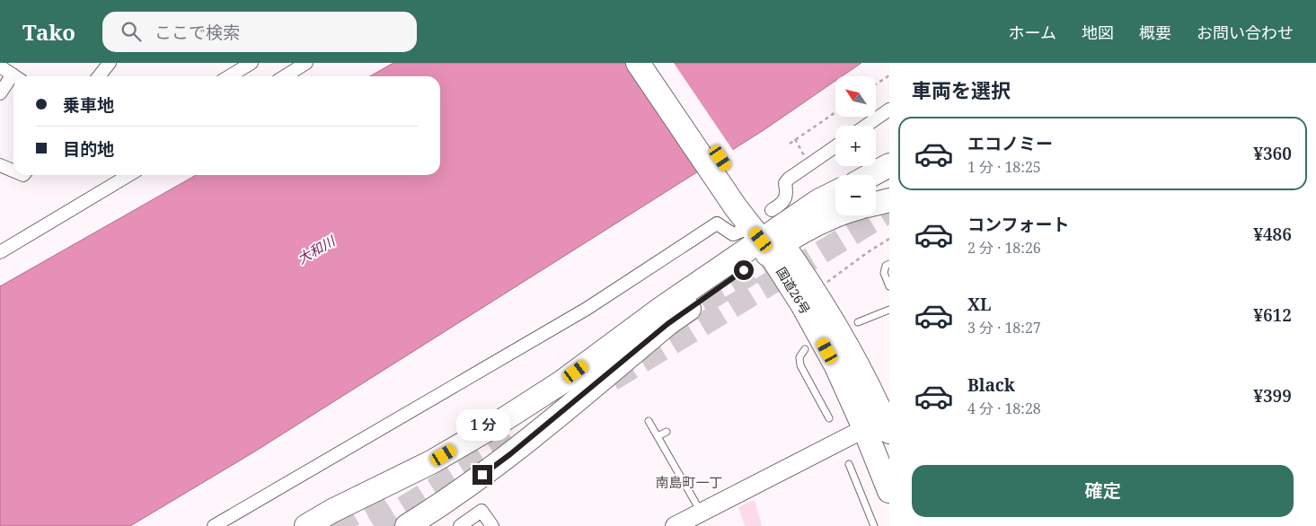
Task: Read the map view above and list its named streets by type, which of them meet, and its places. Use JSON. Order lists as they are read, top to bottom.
{
  "streets": {
    "highway": ["国道26号"]
  },
  "districts": ["南島町一丁"],
  "water": ["大和川"],
  "north": "top left",
  "page": {
    "header": "Tako",
    "search": "ここで検索",
    "nav": [
      "ホーム",
      "地図",
      "概要",
      "お問い合わせ"
    ],
    "heading": "車両を選択",
    "map_buttons": ["+", "−"],
    "banner": ["乗車地", "目的地"],
    "list": [
      {
        "name": "エコノミー",
        "note": "1 分 · 18:25",
        "value": "¥360"
      },
      {
        "name": "コンフォート",
        "note": "2 分 · 18:26",
        "value": "¥486"
      },
      {
        "name": "XL",
        "note": "3 分 · 18:27",
        "value": "¥612"
      },
      {
        "name": "Black",
        "note": "4 分 · 18:28",
        "value": "¥399"
      }
    ],
    "bubble": "1 分",
    "buttons": "確定"
  }
}
